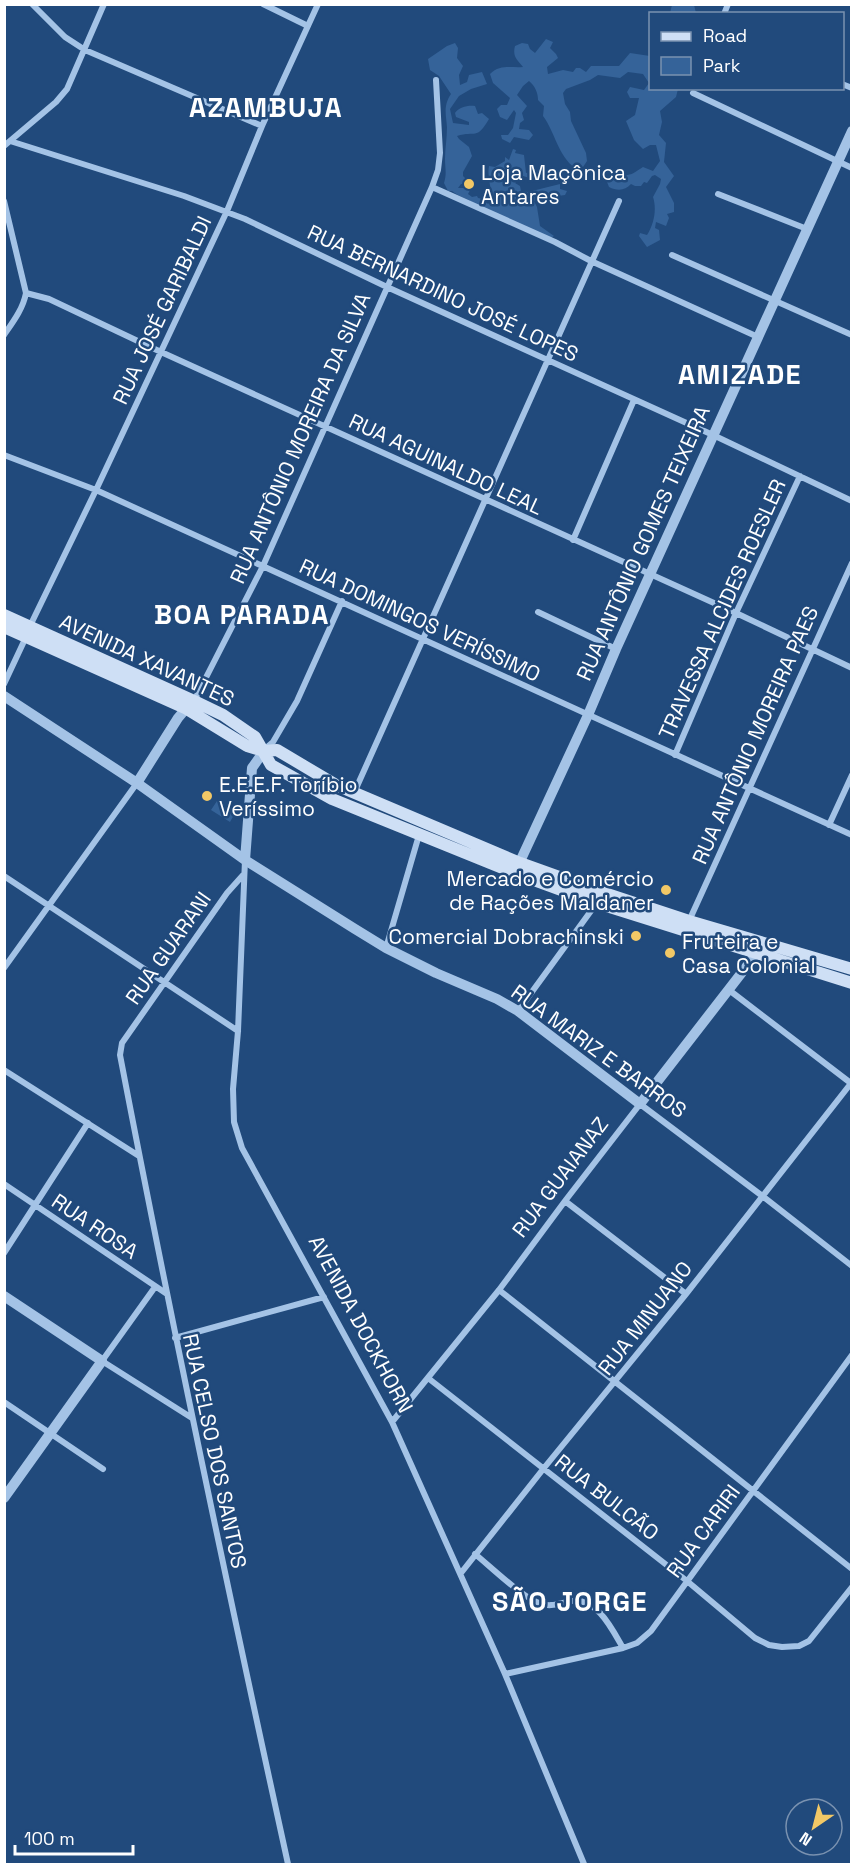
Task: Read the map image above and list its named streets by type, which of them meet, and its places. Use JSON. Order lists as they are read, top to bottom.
{
  "streets": {
    "main road": ["AVENIDA XAVANTES"],
    "street": [
      "RUA BERNARDINO JOSÉ LOPES",
      "RUA JOSÉ GARIBALDI",
      "RUA ANTÔNIO MOREIRA DA SILVA",
      "RUA AGUINALDO LEAL",
      "RUA ANTÔNIO GOMES TEIXEIRA",
      "TRAVESSA ALCIDES ROESLER",
      "RUA DOMINGOS VERÍSSIMO",
      "RUA ANTÔNIO MOREIRA PAES",
      "RUA GUARANI",
      "RUA MARIZ E BARROS",
      "RUA GUAIANAZ",
      "RUA ROSA",
      "RUA MINUANO",
      "AVENIDA DOCKHORN",
      "RUA CELSO DOS SANTOS",
      "RUA BULCÃO",
      "RUA CARIRI"
    ]
  },
  "crossings": [
    ["RUA BERNARDINO JOSÉ LOPES", "RUA JOSÉ GARIBALDI"],
    ["RUA BERNARDINO JOSÉ LOPES", "RUA ANTÔNIO MOREIRA DA SILVA"],
    ["RUA BERNARDINO JOSÉ LOPES", "RUA ANTÔNIO GOMES TEIXEIRA"],
    ["RUA BERNARDINO JOSÉ LOPES", "TRAVESSA ALCIDES ROESLER"],
    ["RUA JOSÉ GARIBALDI", "RUA AGUINALDO LEAL"],
    ["RUA JOSÉ GARIBALDI", "RUA DOMINGOS VERÍSSIMO"],
    ["RUA JOSÉ GARIBALDI", "AVENIDA XAVANTES"],
    ["RUA ANTÔNIO MOREIRA DA SILVA", "RUA AGUINALDO LEAL"],
    ["RUA ANTÔNIO MOREIRA DA SILVA", "RUA DOMINGOS VERÍSSIMO"],
    ["RUA ANTÔNIO MOREIRA DA SILVA", "AVENIDA XAVANTES"],
    ["RUA AGUINALDO LEAL", "RUA ANTÔNIO GOMES TEIXEIRA"],
    ["RUA AGUINALDO LEAL", "TRAVESSA ALCIDES ROESLER"],
    ["RUA AGUINALDO LEAL", "RUA ANTÔNIO MOREIRA PAES"],
    ["RUA ANTÔNIO GOMES TEIXEIRA", "RUA DOMINGOS VERÍSSIMO"],
    ["RUA ANTÔNIO GOMES TEIXEIRA", "AVENIDA XAVANTES"],
    ["TRAVESSA ALCIDES ROESLER", "RUA DOMINGOS VERÍSSIMO"],
    ["RUA DOMINGOS VERÍSSIMO", "RUA ANTÔNIO MOREIRA PAES"],
    ["AVENIDA XAVANTES", "RUA ANTÔNIO MOREIRA PAES"],
    ["AVENIDA XAVANTES", "RUA GUAIANAZ"],
    ["AVENIDA XAVANTES", "AVENIDA DOCKHORN"],
    ["RUA GUARANI", "AVENIDA DOCKHORN"],
    ["RUA GUARANI", "RUA CELSO DOS SANTOS"],
    ["RUA MARIZ E BARROS", "RUA GUAIANAZ"],
    ["RUA MARIZ E BARROS", "RUA MINUANO"],
    ["RUA MARIZ E BARROS", "AVENIDA DOCKHORN"],
    ["RUA GUAIANAZ", "AVENIDA DOCKHORN"],
    ["RUA GUAIANAZ", "RUA BULCÃO"],
    ["RUA ROSA", "RUA CELSO DOS SANTOS"],
    ["RUA MINUANO", "AVENIDA DOCKHORN"],
    ["RUA MINUANO", "RUA BULCÃO"],
    ["AVENIDA DOCKHORN", "RUA CARIRI"],
    ["RUA BULCÃO", "RUA CARIRI"]
  ],
  "districts": [
    "AZAMBUJA",
    "AMIZADE",
    "BOA PARADA",
    "SÃO JORGE"
  ],
  "places": [
    "Loja Maçônica Antares",
    "E.E.E.F. Toríbio Veríssimo",
    "Mercado e Comércio de Rações Maldaner",
    "Comercial Dobrachinski",
    "Fruteira e Casa Colonial"
  ],
  "legend": ["Road", "Park"],
  "scale_bar": "100 m",
  "north": "bottom left"
}
